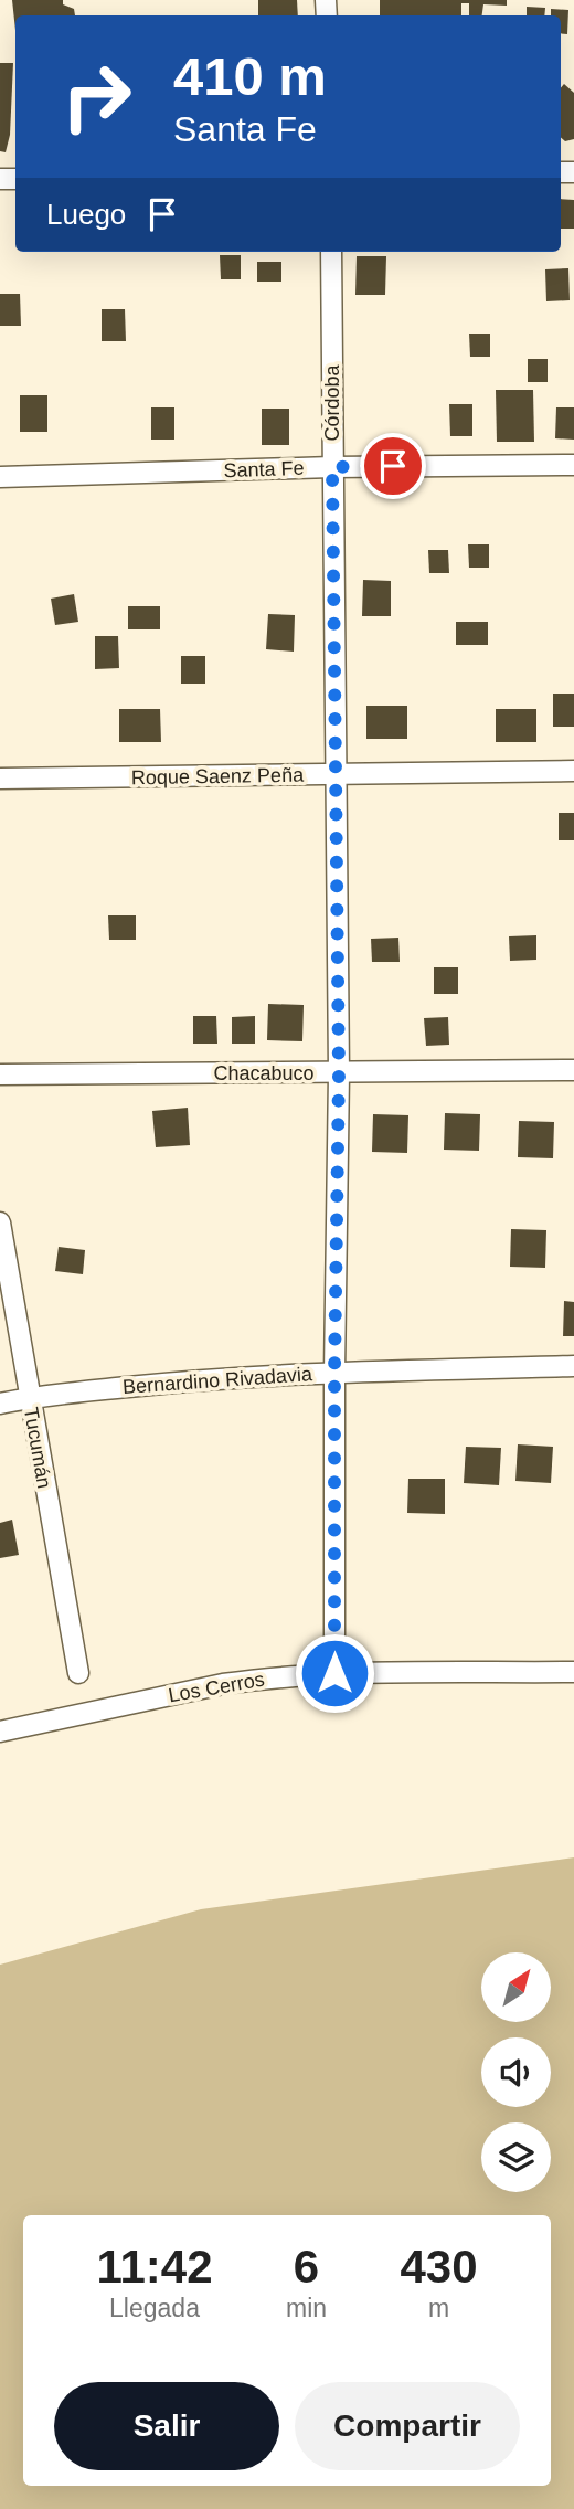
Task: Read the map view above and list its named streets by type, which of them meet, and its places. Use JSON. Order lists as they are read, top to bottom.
{
  "streets": {
    "street": [
      "Córdoba",
      "Santa Fe",
      "Roque Saenz Peña",
      "Chacabuco",
      "Bernardino Rivadavia",
      "Tucumán",
      "Los Cerros"
    ]
  },
  "crossings": [
    ["Córdoba", "Santa Fe"],
    ["Córdoba", "Roque Saenz Peña"],
    ["Córdoba", "Chacabuco"],
    ["Córdoba", "Bernardino Rivadavia"],
    ["Córdoba", "Los Cerros"],
    ["Bernardino Rivadavia", "Tucumán"]
  ],
  "north": "top right",
  "page": {
    "turn": ["410 m", "Santa Fe"],
    "then": "Luego",
    "eta": [
      "11:42",
      "Llegada",
      "6",
      "min",
      "430",
      "m"
    ],
    "buttons": ["Salir", "Compartir"]
  }
}
